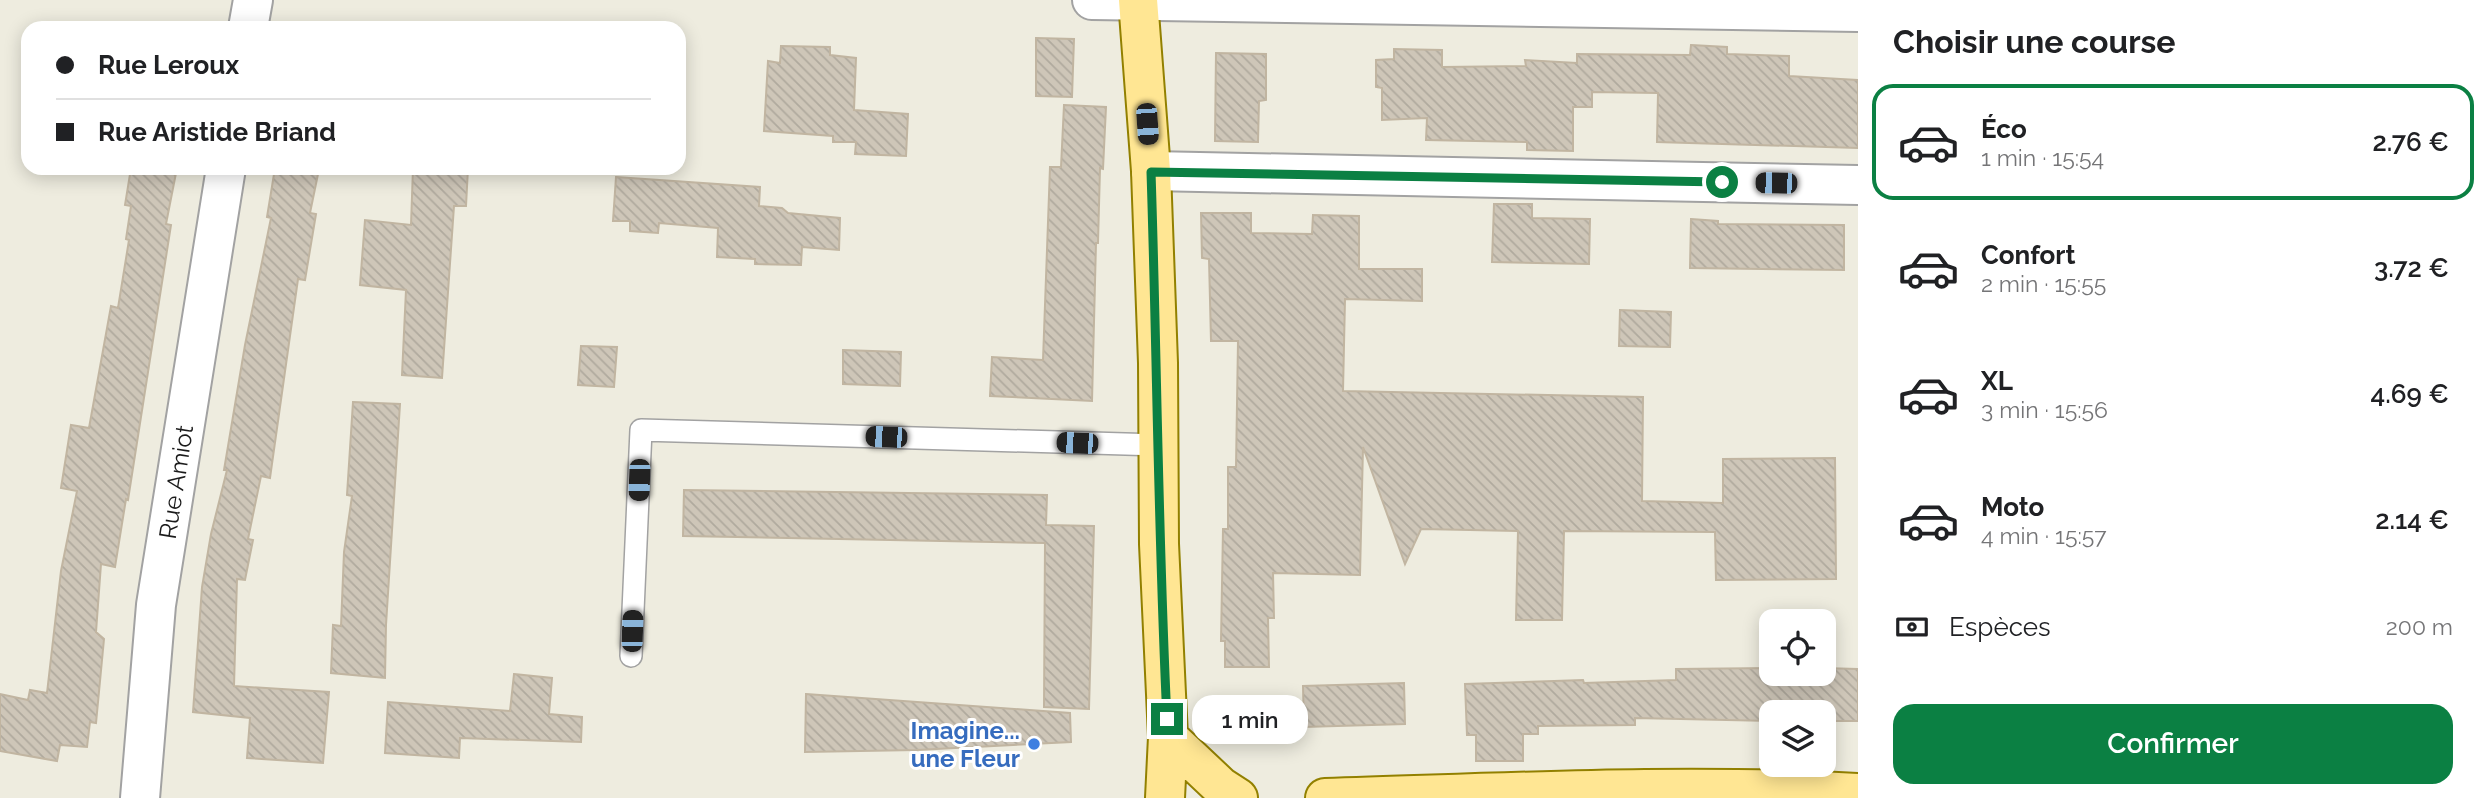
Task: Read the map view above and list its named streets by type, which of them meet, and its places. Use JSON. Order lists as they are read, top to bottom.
{
  "streets": {
    "street": ["Rue Amiot"]
  },
  "places": ["Imagine... une Fleur"],
  "page": {
    "heading": "Choisir une course",
    "banner": ["Rue Leroux", "Rue Aristide Briand"],
    "list": [
      {
        "name": "Éco",
        "note": "1 min · 15:54",
        "value": "2.76 €"
      },
      {
        "name": "Confort",
        "note": "2 min · 15:55",
        "value": "3.72 €"
      },
      {
        "name": "XL",
        "note": "3 min · 15:56",
        "value": "4.69 €"
      },
      {
        "name": "Moto",
        "note": "4 min · 15:57",
        "value": "2.14 €"
      }
    ],
    "pay": ["Espèces", "200 m"],
    "buttons": "Confirmer",
    "bubble": "1 min"
  }
}
